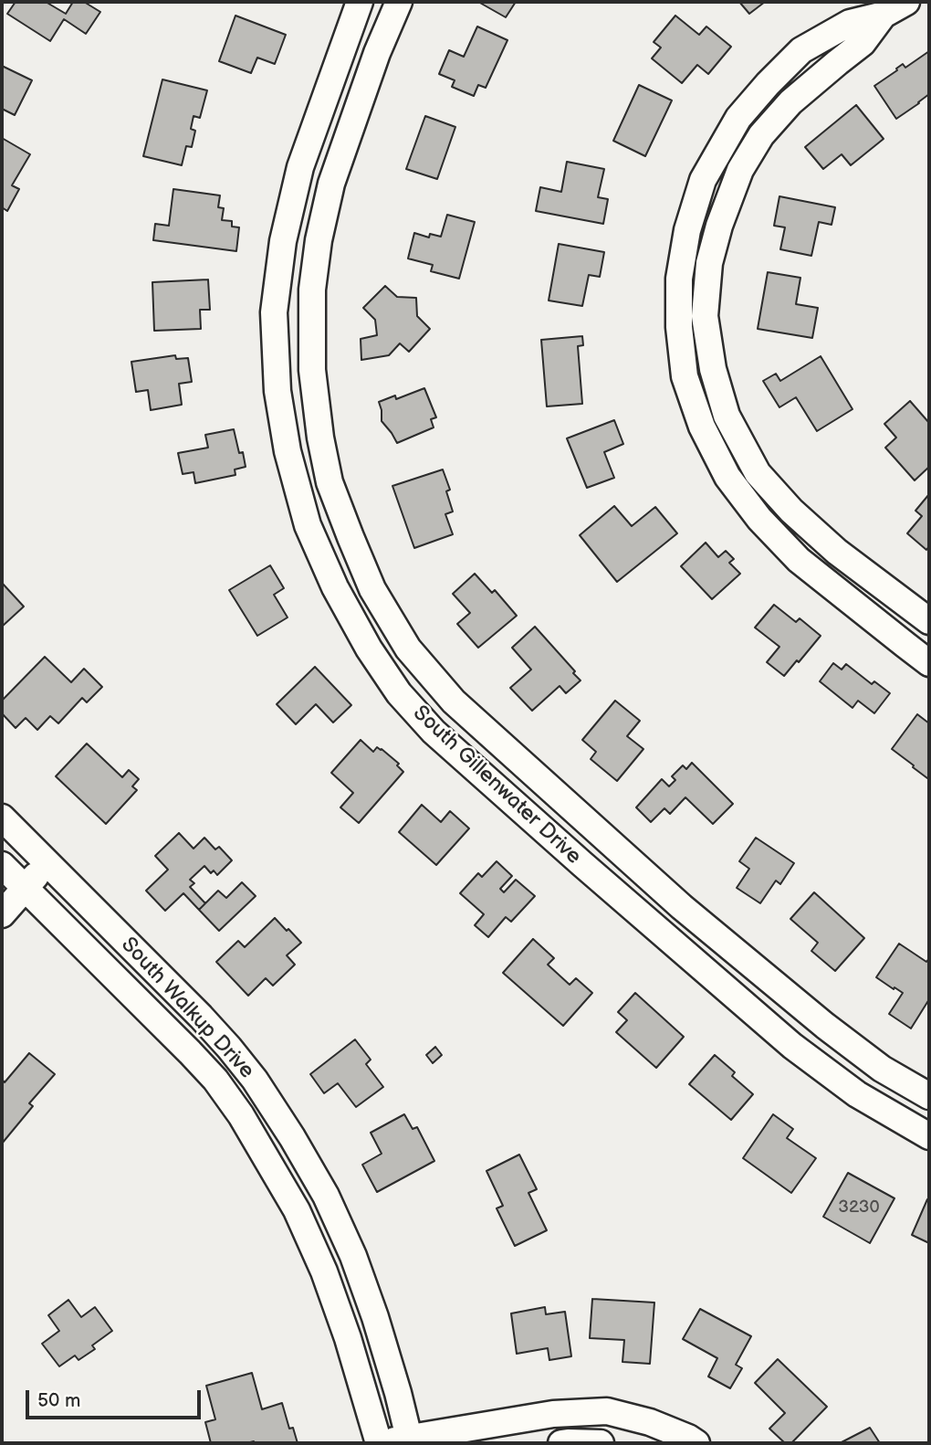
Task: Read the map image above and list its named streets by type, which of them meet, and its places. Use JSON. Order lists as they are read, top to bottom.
{
  "streets": {
    "street": ["South Gillenwater Drive", "South Walkup Drive"]
  },
  "house_numbers": ["3230"],
  "scale_bar": "50 m"
}
